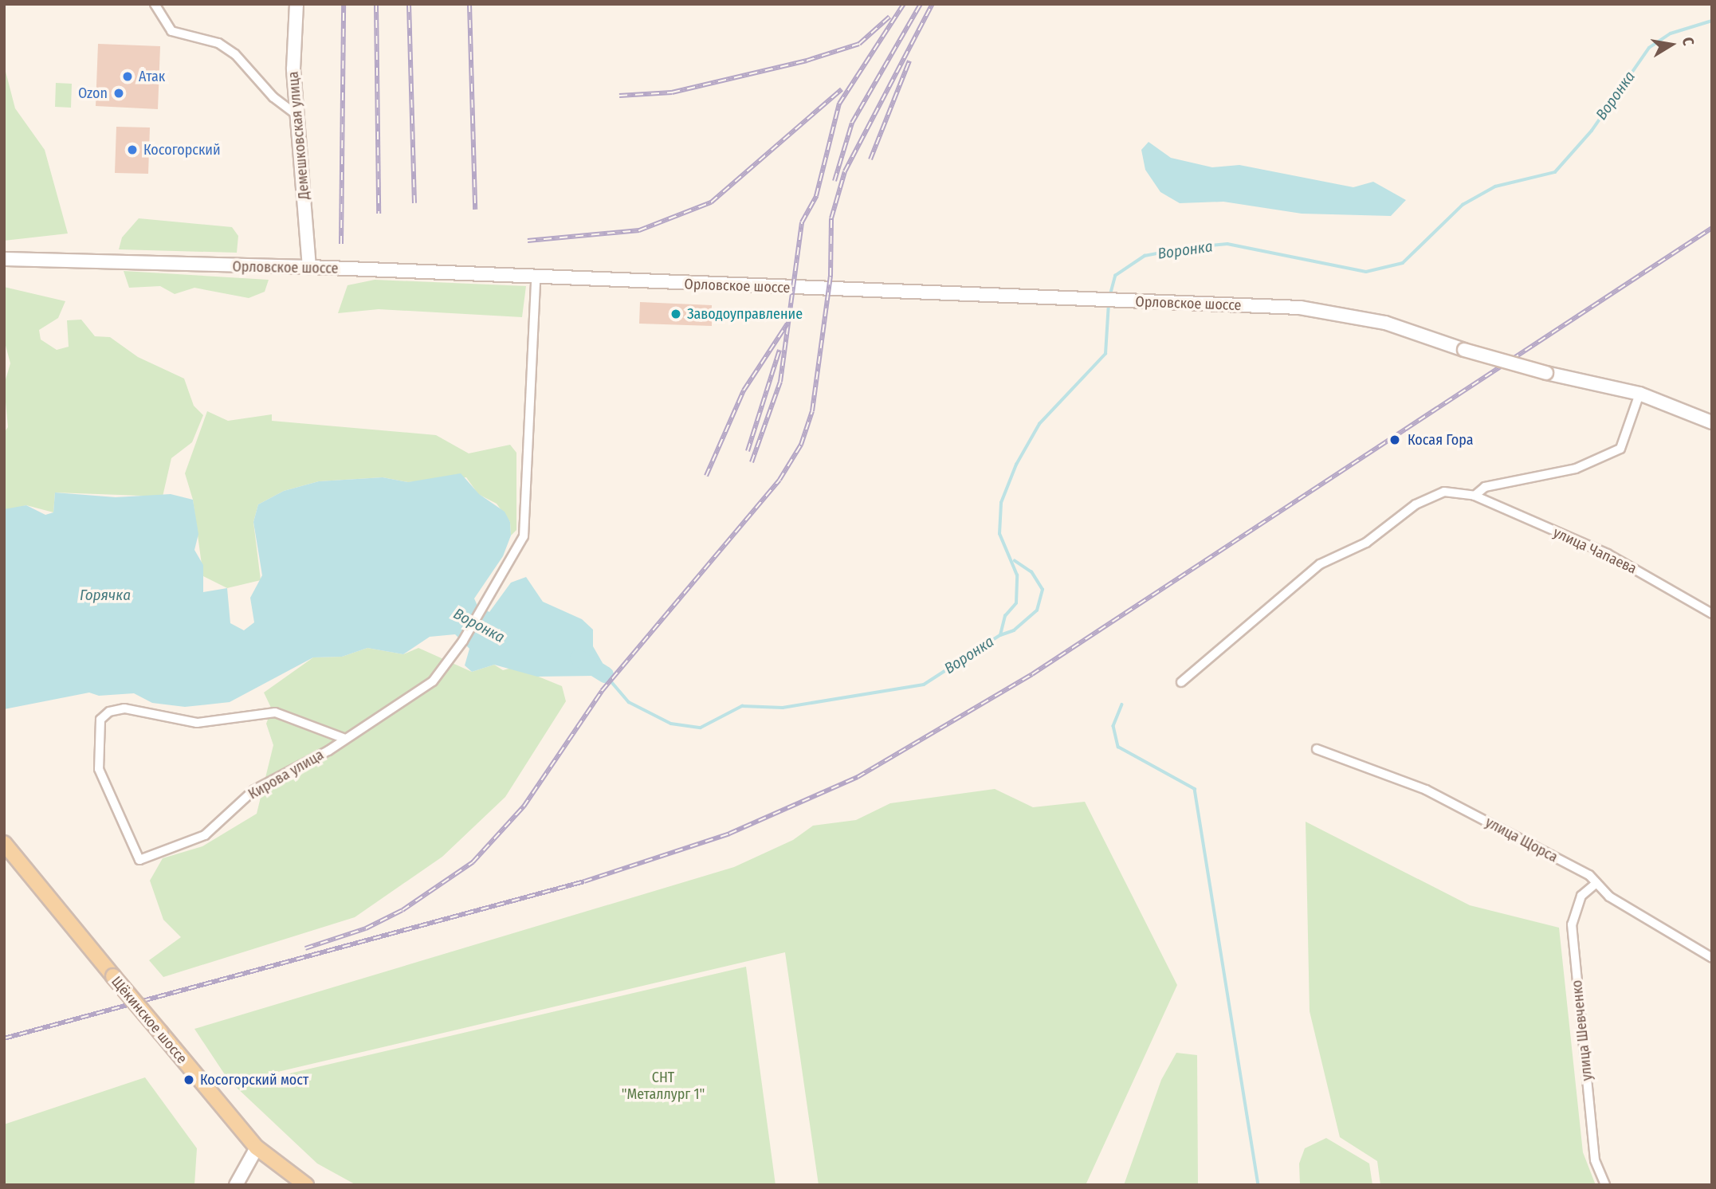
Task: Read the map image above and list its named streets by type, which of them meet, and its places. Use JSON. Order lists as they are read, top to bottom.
{
  "streets": {
    "main road": ["Демешковская улица", "Орловское шоссе", "Щёкинское шоссе"],
    "street": [
      "улица Чапаева",
      "Кирова улица",
      "улица Щорса",
      "улица Шевченко"
    ]
  },
  "crossings": [
    ["Демешковская улица", "Орловское шоссе"],
    ["Орловское шоссе", "Кирова улица"],
    ["улица Щорса", "улица Шевченко"]
  ],
  "water": ["Воронка", "Горячка"],
  "parks": ["СНТ \"Металлург 1\""],
  "places": [
    "Атак",
    "Ozon",
    "Косогорский",
    "Заводоуправление",
    "Косая Гора",
    "Косогорский мост"
  ],
  "north": "right"
}
